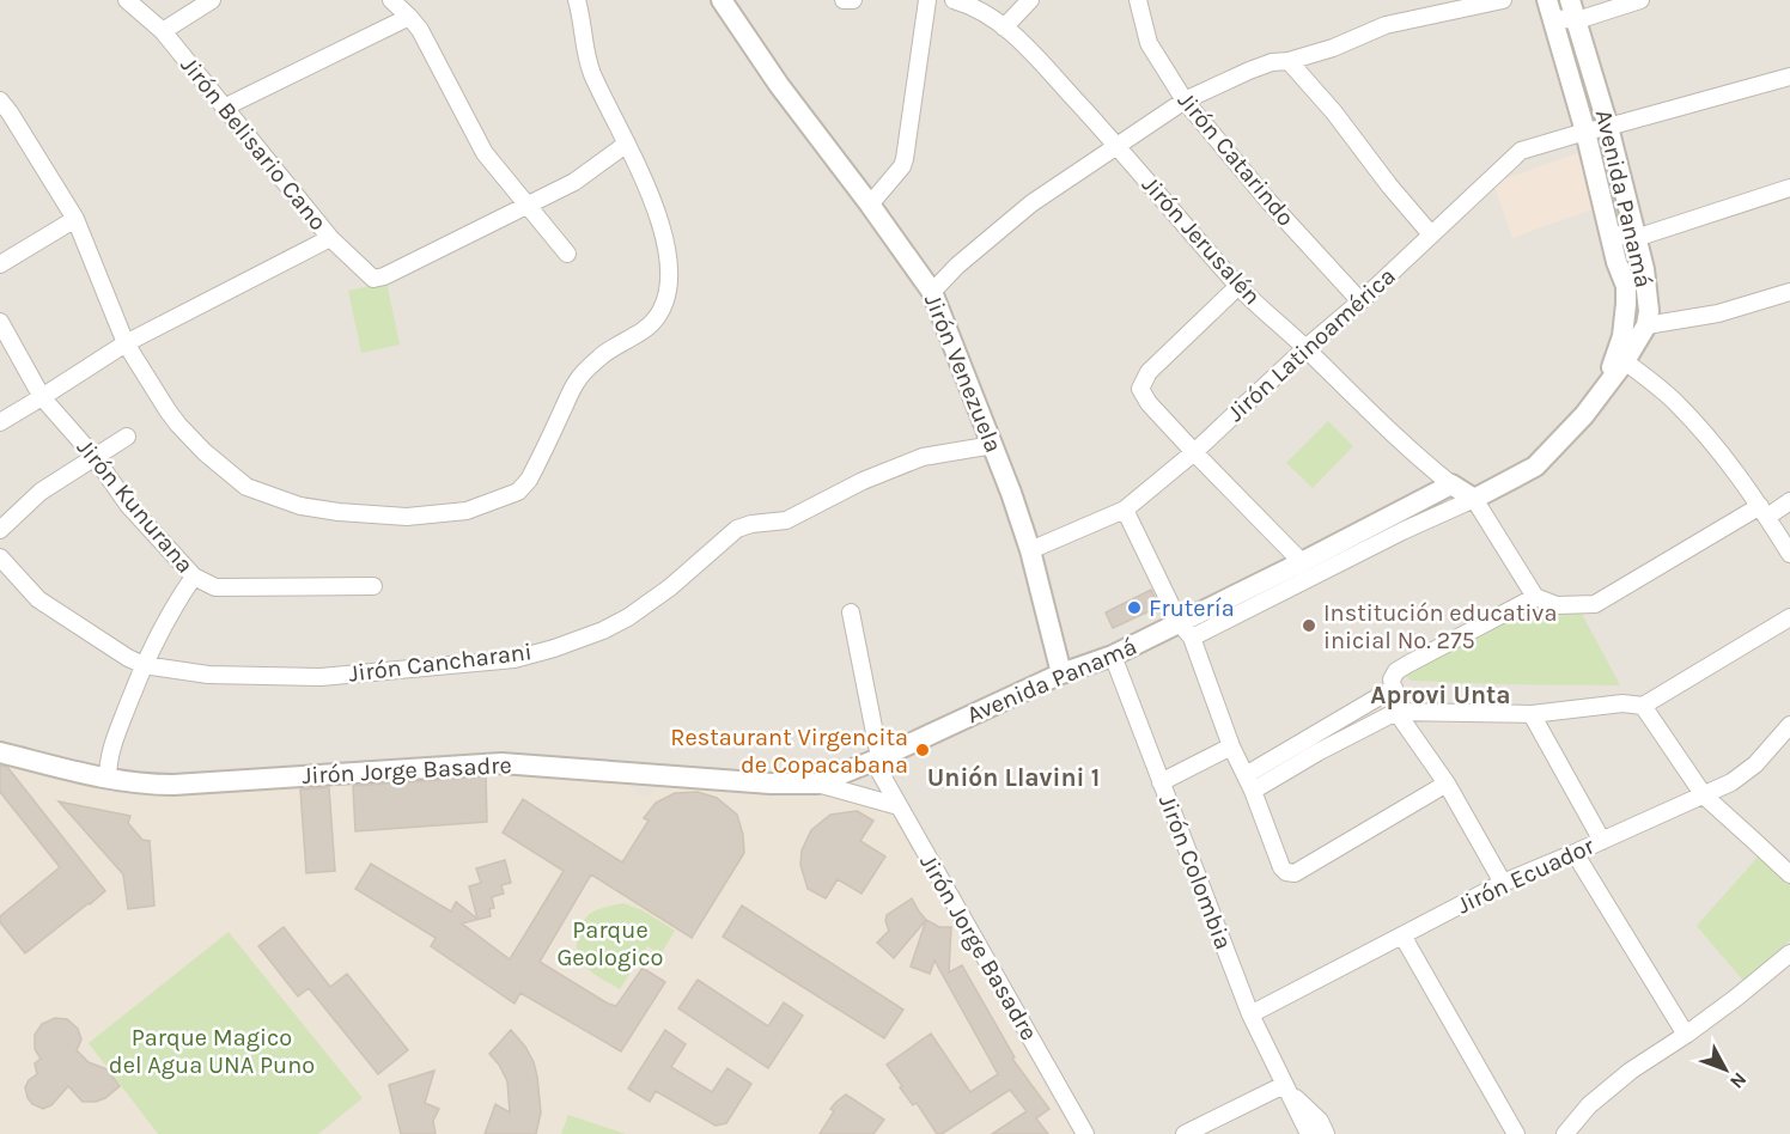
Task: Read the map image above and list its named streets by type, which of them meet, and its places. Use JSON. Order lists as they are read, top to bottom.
{
  "streets": {
    "street": [
      "Jirón Belisario Cano",
      "Jirón Catarindo",
      "Avenida Panamá",
      "Jirón Jerusalén",
      "Jirón Latinoamérica",
      "Jirón Venezuela",
      "Jirón Kunurana",
      "Jirón Cancharani",
      "Jirón Jorge Basadre",
      "Jirón Colombia",
      "Jirón Ecuador"
    ]
  },
  "crossings": [
    ["Jirón Catarindo", "Jirón Latinoamérica"],
    ["Avenida Panamá", "Jirón Jerusalén"],
    ["Avenida Panamá", "Jirón Latinoamérica"],
    ["Avenida Panamá", "Jirón Venezuela"],
    ["Avenida Panamá", "Jirón Jorge Basadre"],
    ["Avenida Panamá", "Jirón Colombia"],
    ["Jirón Jerusalén", "Jirón Latinoamérica"],
    ["Jirón Latinoamérica", "Jirón Venezuela"],
    ["Jirón Venezuela", "Jirón Cancharani"],
    ["Jirón Colombia", "Jirón Ecuador"]
  ],
  "districts": ["Aprovi Unta", "Unión Llavini 1"],
  "parks": ["Parque Geologico", "Parque Magico del Agua UNA Puno"],
  "places": ["Frutería", "Institución educativa inicial No. 275", "Restaurant Virgencita de Copacabana"],
  "north": "bottom right"
}
